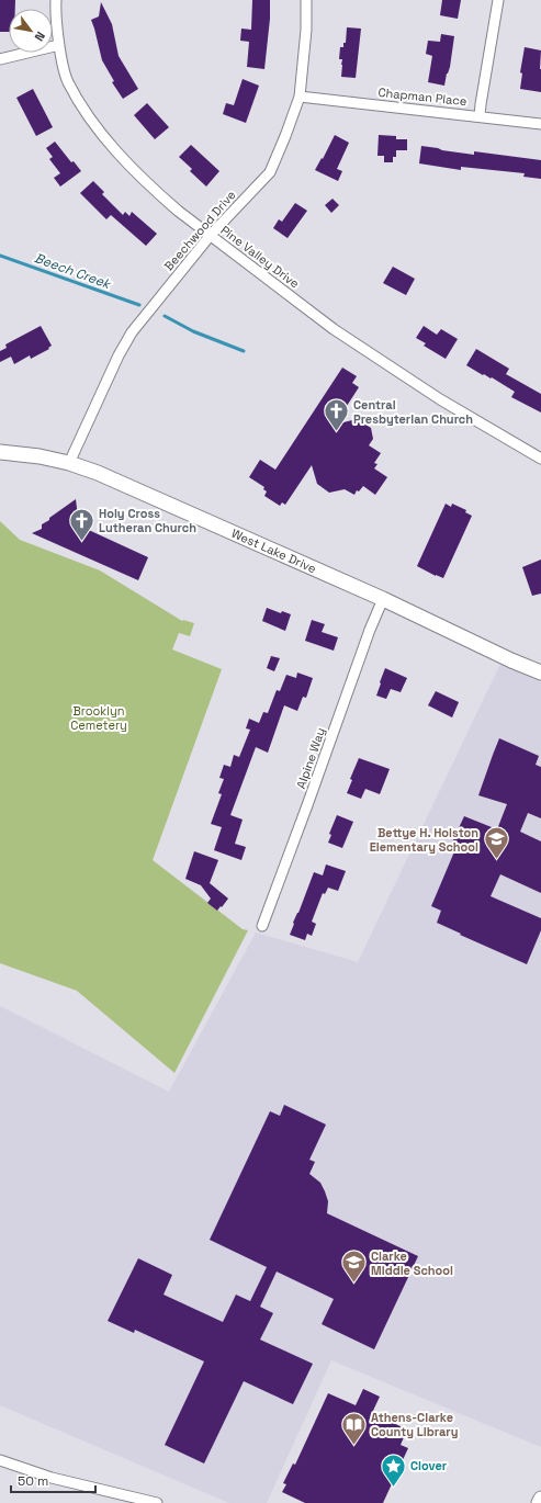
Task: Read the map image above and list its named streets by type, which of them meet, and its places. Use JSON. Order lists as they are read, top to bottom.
{
  "streets": {
    "main road": ["West Lake Drive"],
    "street": [
      "Chapman Place",
      "Beechwood Drive",
      "Pine Valley Drive",
      "Alpine Way"
    ]
  },
  "crossings": [
    ["Chapman Place", "Beechwood Drive"],
    ["Beechwood Drive", "Pine Valley Drive"],
    ["Beechwood Drive", "West Lake Drive"],
    ["West Lake Drive", "Alpine Way"]
  ],
  "water": ["Beech Creek"],
  "parks": ["Brooklyn Cemetery"],
  "places": {
    "church": ["Central Presbyterian Church", "Holy Cross Lutheran Church"],
    "school or university": ["Bettye H. Holston Elementary School", "Clarke Middle School"],
    "library": ["Athens-Clarke County Library"],
    "place": ["Clover"]
  },
  "scale_bar": "50 m",
  "north": "bottom right"
}
